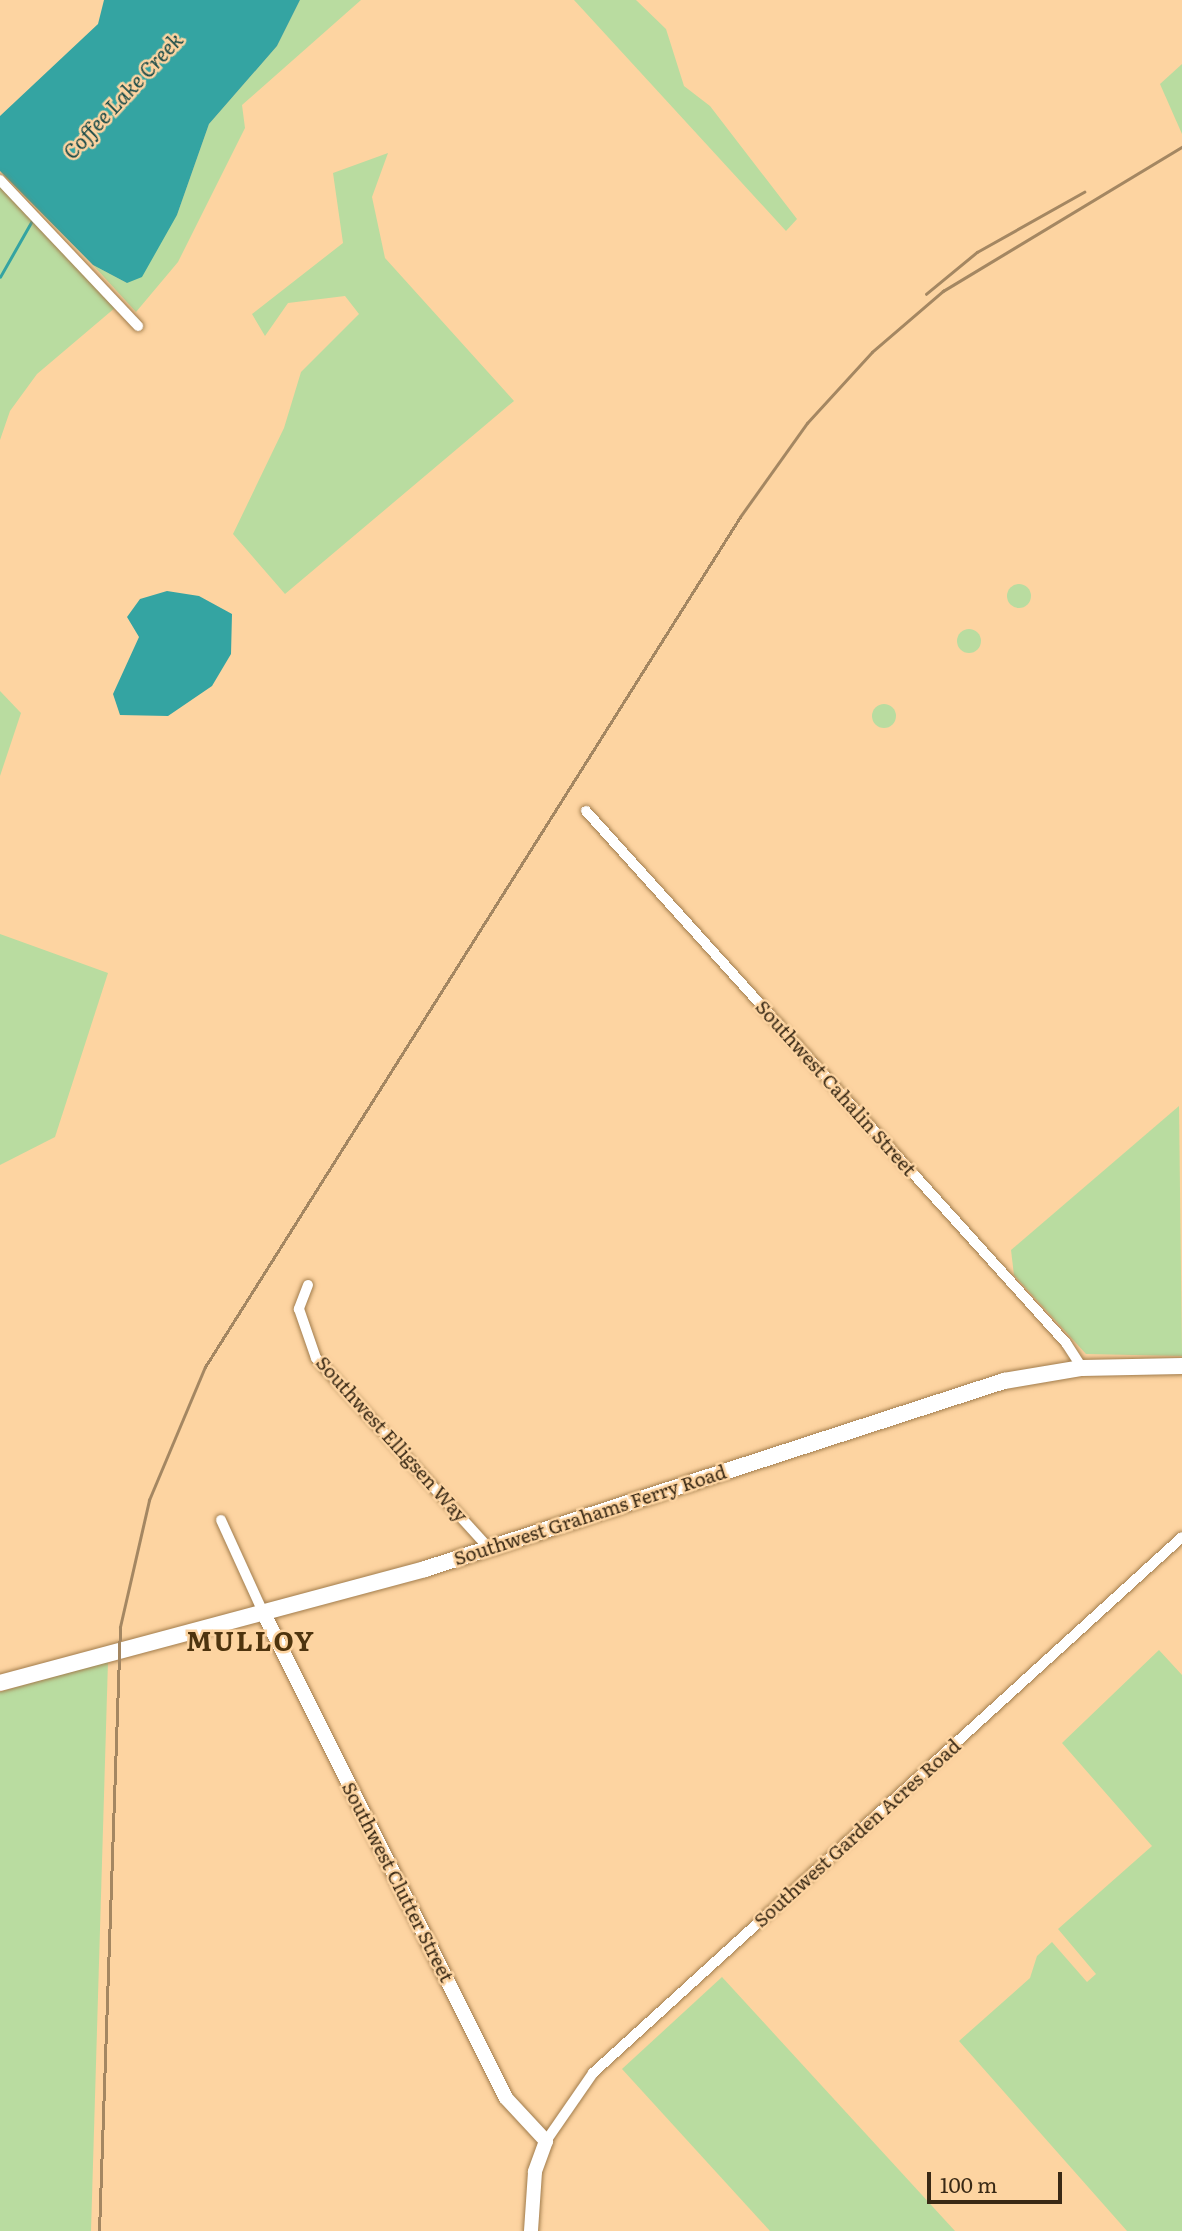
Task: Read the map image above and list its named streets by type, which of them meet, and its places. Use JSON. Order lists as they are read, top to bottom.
{
  "streets": {
    "main road": ["Southwest Grahams Ferry Road"],
    "street": [
      "Southwest Cahalin Street",
      "Southwest Elligsen Way",
      "Southwest Garden Acres Road",
      "Southwest Clutter Street"
    ]
  },
  "crossings": [
    ["Southwest Cahalin Street", "Southwest Grahams Ferry Road"],
    ["Southwest Elligsen Way", "Southwest Grahams Ferry Road"],
    ["Southwest Grahams Ferry Road", "Southwest Clutter Street"],
    ["Southwest Garden Acres Road", "Southwest Clutter Street"]
  ],
  "districts": ["MULLOY"],
  "water": ["Coffee Lake Creek"],
  "scale_bar": "100 m"
}
